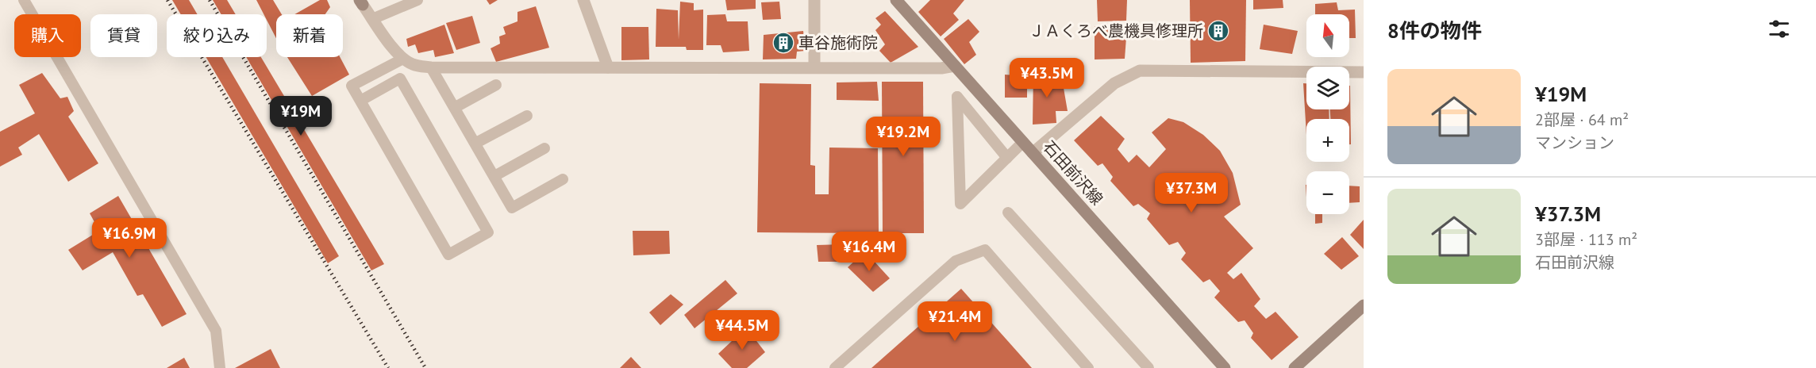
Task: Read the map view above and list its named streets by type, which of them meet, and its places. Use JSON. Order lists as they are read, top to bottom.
{
  "streets": {
    "main road": ["石田前沢線"]
  },
  "places": {
    "building": ["ＪＡくろべ農機具修理所", "車谷施術院"]
  },
  "north": "top",
  "page": {
    "heading": "8件の物件",
    "map_buttons": ["+", "−"],
    "chip": [
      "購入",
      "賃貸",
      "絞り込み",
      "新着"
    ],
    "list": [
      {
        "name": "¥19M",
        "note": "2部屋 · 64 m² · マンション"
      },
      {
        "name": "¥37.3M",
        "note": "3部屋 · 113 m² · 石田前沢線"
      }
    ],
    "price": [
      "¥43.5M",
      "¥19M",
      "¥19.2M",
      "¥37.3M",
      "¥16.9M",
      "¥16.4M",
      "¥21.4M",
      "¥44.5M"
    ]
  }
}
